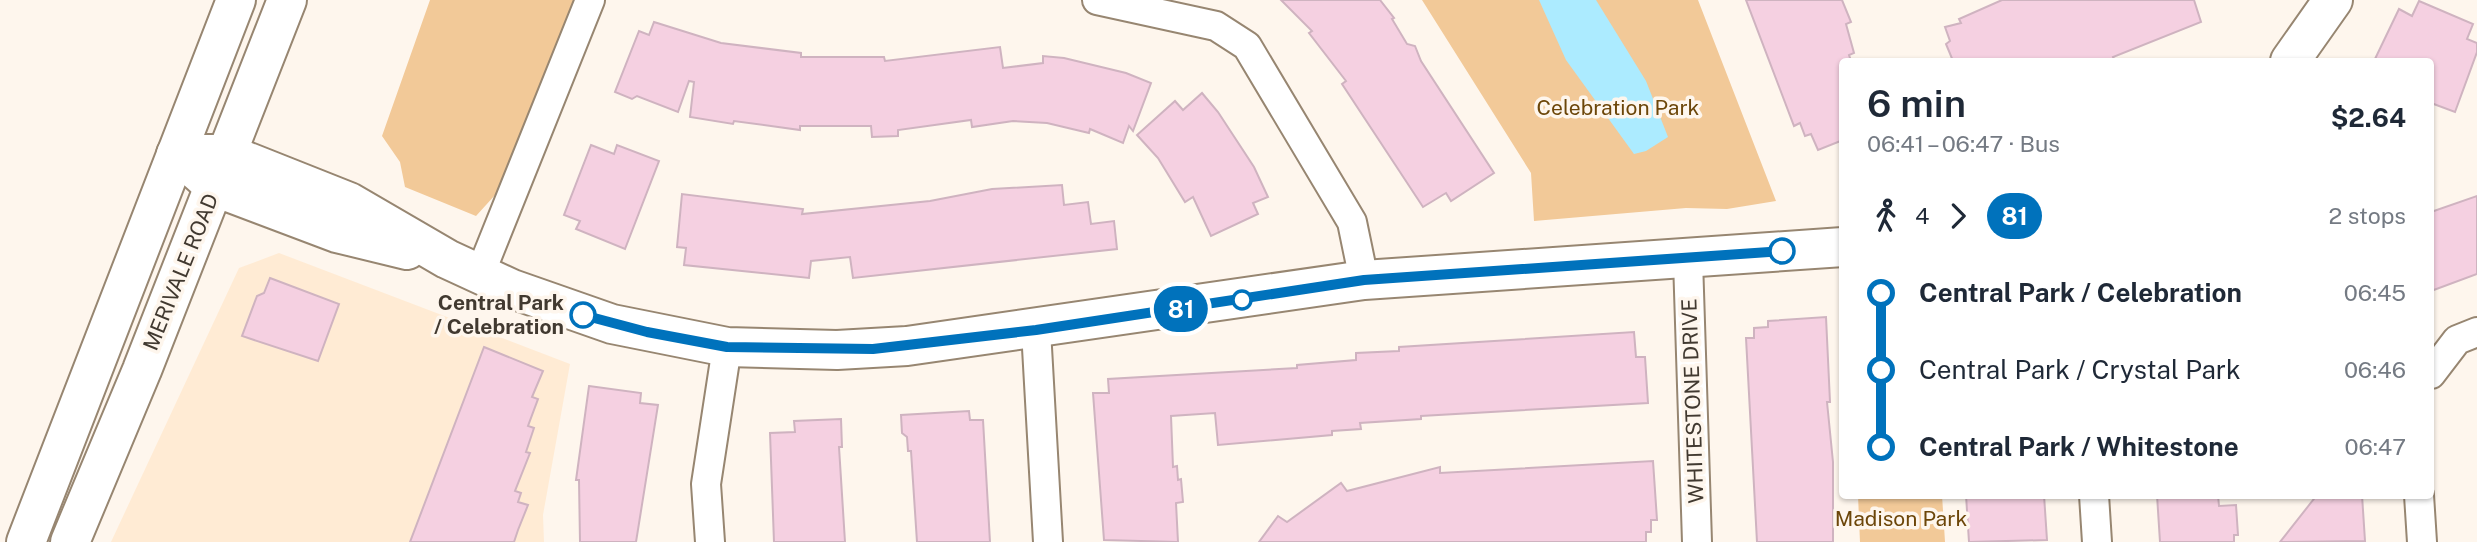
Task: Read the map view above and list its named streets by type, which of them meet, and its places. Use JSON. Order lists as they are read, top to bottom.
{
  "streets": {
    "street": ["MERIVALE ROAD", "WHITESTONE DRIVE"]
  },
  "parks": ["Celebration Park", "Madison Park"],
  "places": ["Central Park / Celebration"],
  "lines": ["bus line 81"],
  "page": {
    "on_map": "81",
    "heading": ["6 min", "06:41 – 06:47 · Bus", "$2.64"],
    "legs": ["4", "81", "2 stops"],
    "list": [
      {
        "name": "Central Park / Celebration",
        "value": "06:45"
      },
      {
        "name": "Central Park / Crystal Park",
        "value": "06:46"
      },
      {
        "name": "Central Park / Whitestone",
        "value": "06:47"
      }
    ]
  }
}
